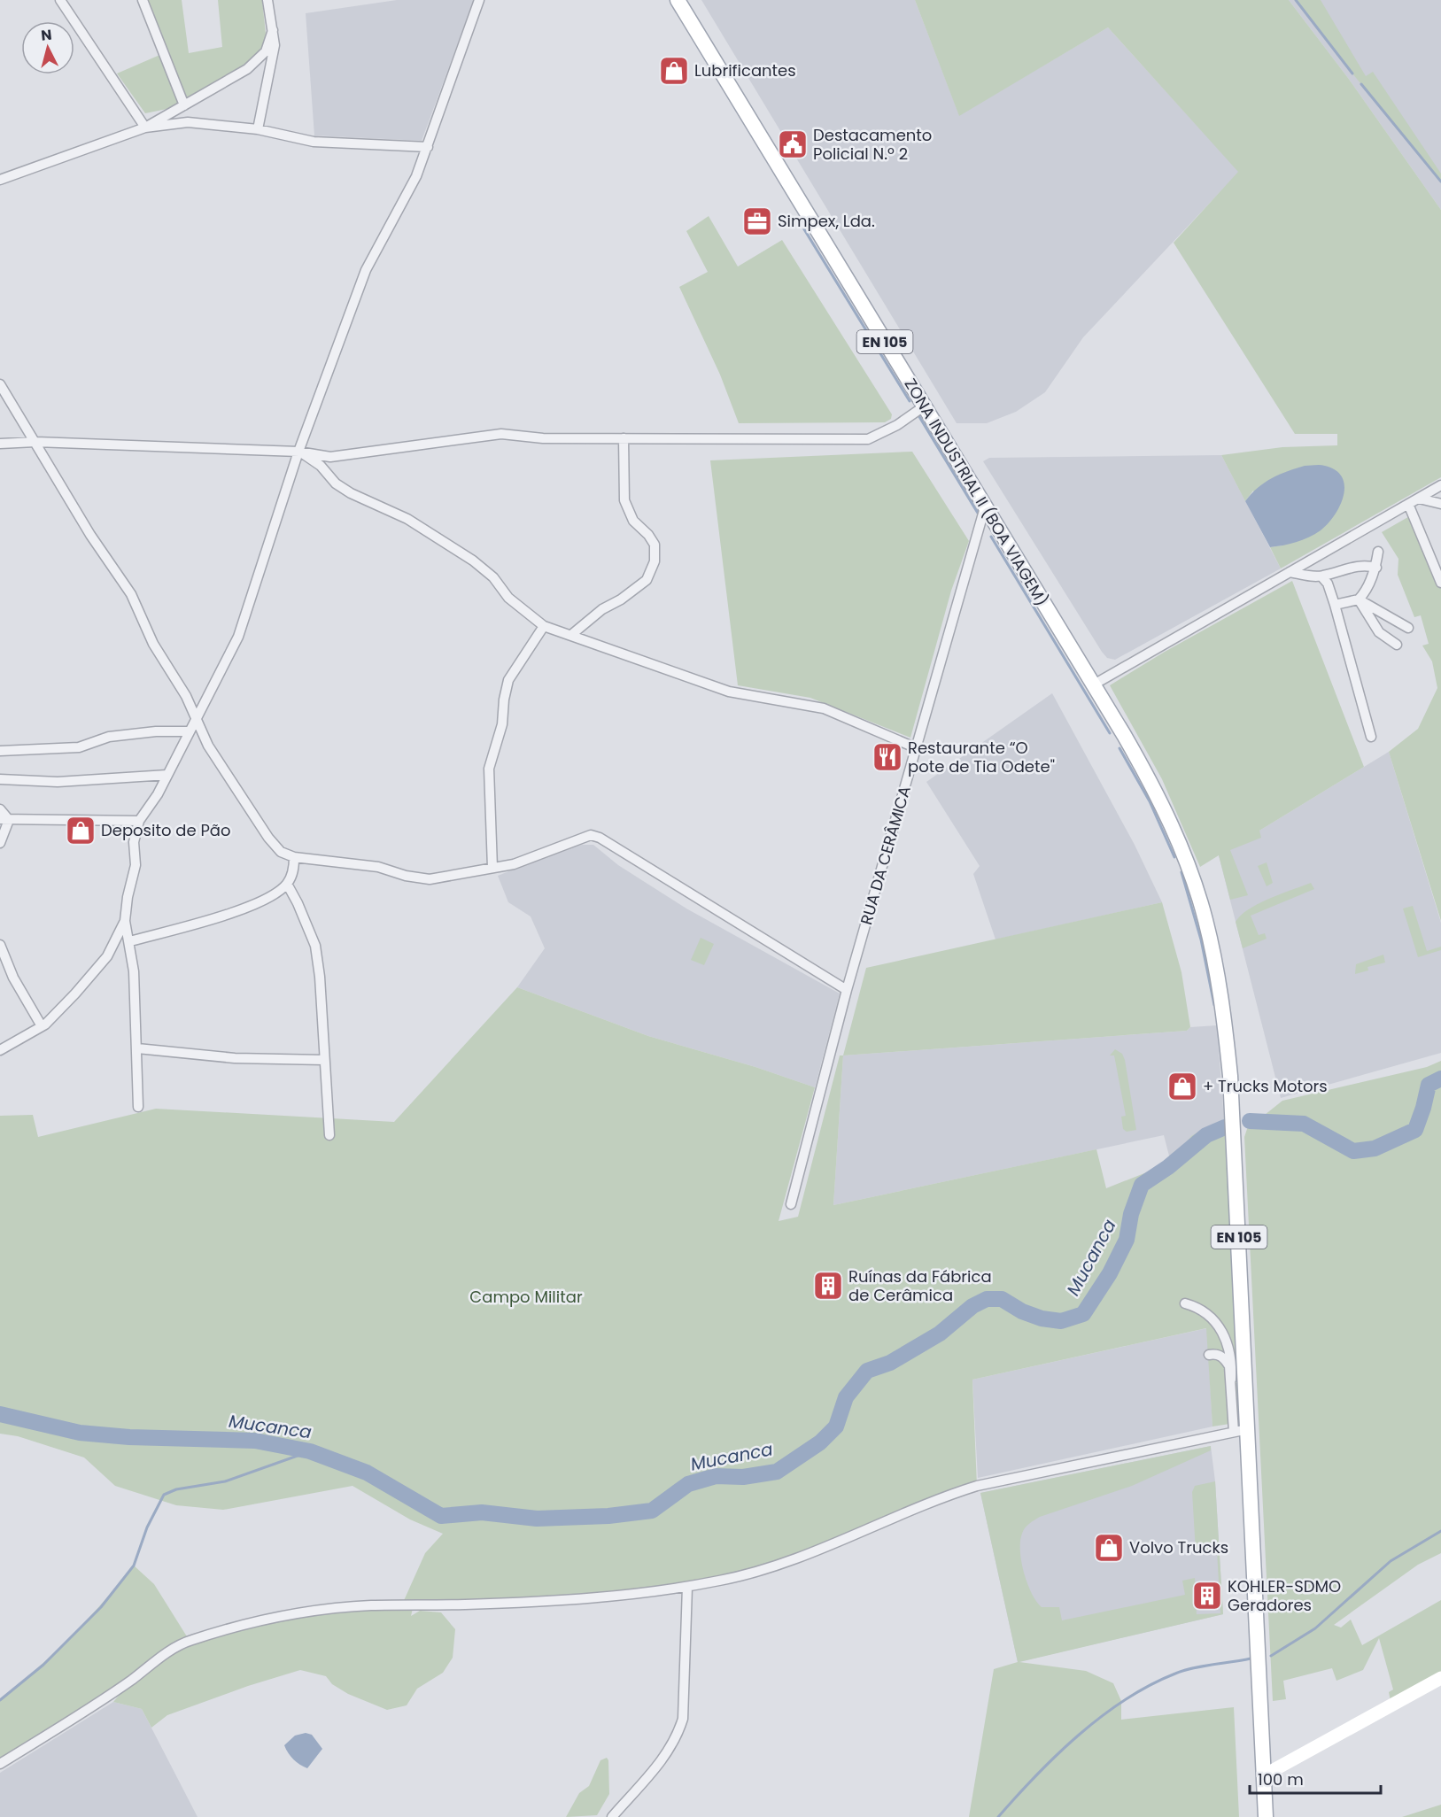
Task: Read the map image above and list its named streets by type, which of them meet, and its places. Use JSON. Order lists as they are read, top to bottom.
{
  "streets": {
    "main road": ["EN 105", "ZONA INDUSTRIAL II (BOA VIAGEM)"],
    "street": ["RUA DA CERÂMICA"]
  },
  "crossings": [
    ["EN 105", "ZONA INDUSTRIAL II (BOA VIAGEM)"],
    ["ZONA INDUSTRIAL II (BOA VIAGEM)", "RUA DA CERÂMICA"]
  ],
  "water": ["Mucanca"],
  "parks": ["Campo Militar"],
  "places": {
    "shop": [
      "Lubrificantes",
      "Deposito de Pão",
      "+ Trucks Motors",
      "Volvo Trucks"
    ],
    "public building": ["Destacamento Policial N.º 2"],
    "office": ["Simpex, Lda."],
    "restaurant": ["Restaurante “O pote de Tia Odete\""],
    "building": ["Ruínas da Fábrica de Cerâmica", "KOHLER-SDMO Geradores"]
  },
  "scale_bar": "100 m",
  "north": "top"
}
